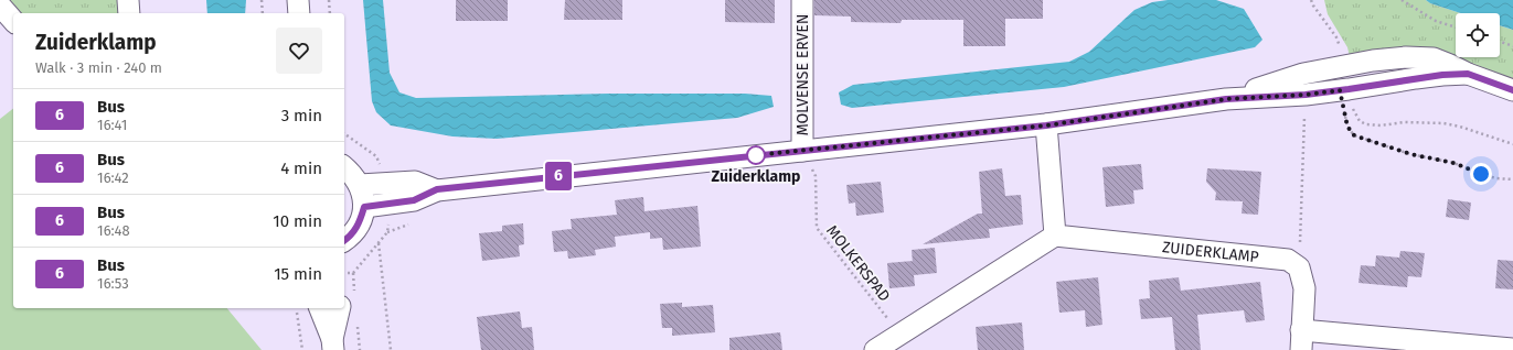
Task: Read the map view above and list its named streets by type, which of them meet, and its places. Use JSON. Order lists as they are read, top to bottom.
{
  "streets": {
    "street": ["MOLVENSE ERVEN", "ZUIDERKLAMP"],
    "path": ["MOLKERSPAD"]
  },
  "crossings": [
    ["MOLVENSE ERVEN", "MOLKERSPAD"]
  ],
  "places": ["Zuiderklamp"],
  "lines": ["bus line 6"],
  "page": {
    "on_map": "6",
    "heading": ["Zuiderklamp", "Walk · 3 min · 240 m"],
    "list": [
      {
        "mark": "6",
        "name": "Bus",
        "note": "16:41",
        "value": "3 min"
      },
      {
        "mark": "6",
        "name": "Bus",
        "note": "16:42",
        "value": "4 min"
      },
      {
        "mark": "6",
        "name": "Bus",
        "note": "16:48",
        "value": "10 min"
      },
      {
        "mark": "6",
        "name": "Bus",
        "note": "16:53",
        "value": "15 min"
      }
    ]
  }
}
